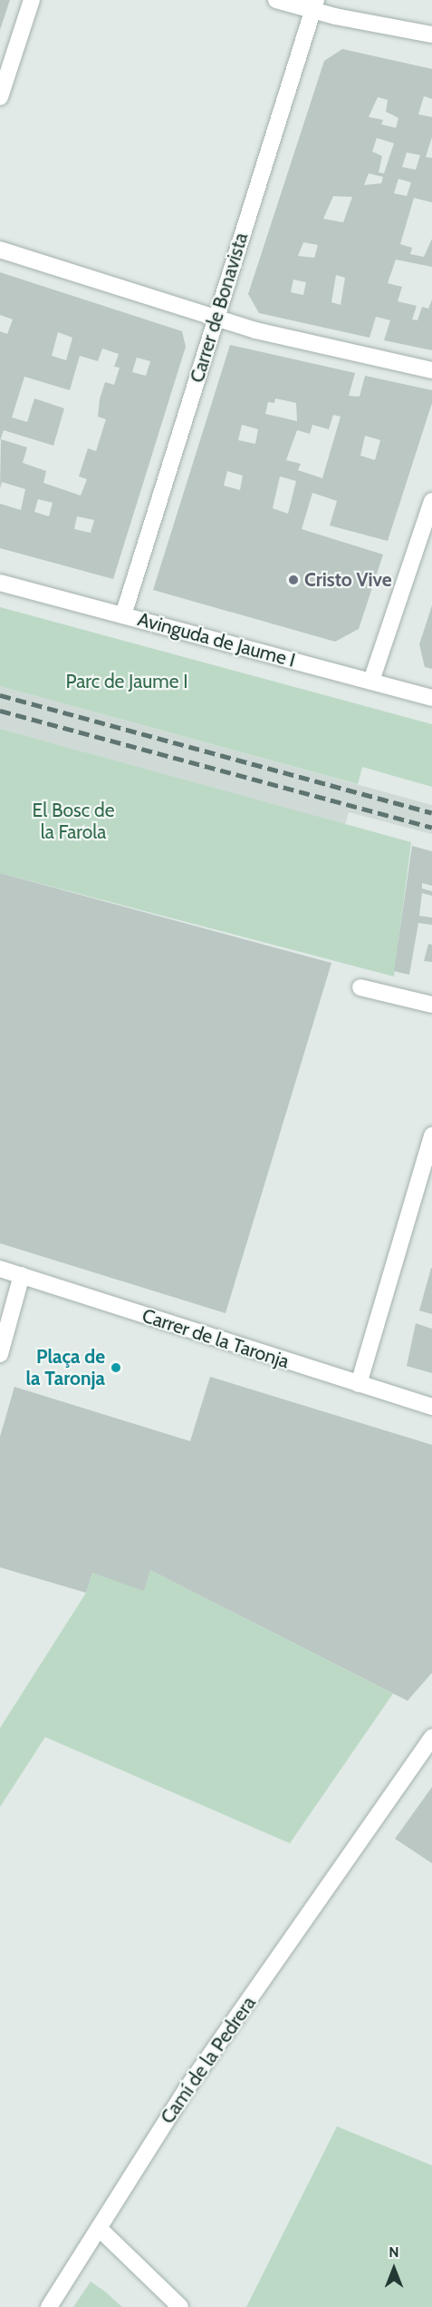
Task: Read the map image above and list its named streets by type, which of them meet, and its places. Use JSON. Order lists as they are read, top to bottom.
{
  "streets": {
    "street": [
      "Carrer de Bonavista",
      "Avinguda de Jaume I",
      "Carrer de la Taronja",
      "Camí de la Pedrera"
    ]
  },
  "crossings": [
    ["Carrer de Bonavista", "Avinguda de Jaume I"]
  ],
  "parks": ["Parc de Jaume I", "El Bosc de la Farola"],
  "places": ["Cristo Vive", "Plaça de la Taronja"],
  "north": "top"
}
